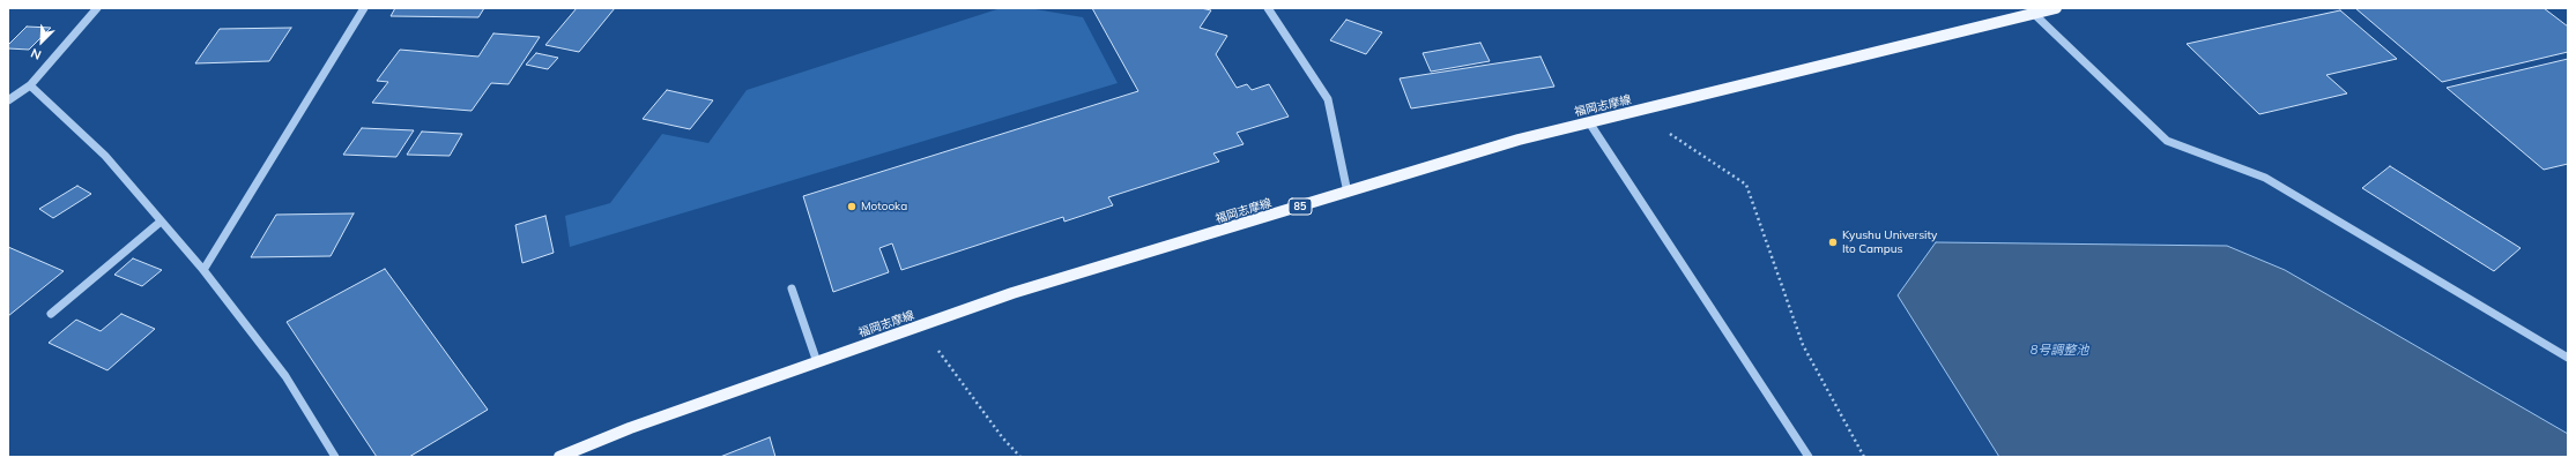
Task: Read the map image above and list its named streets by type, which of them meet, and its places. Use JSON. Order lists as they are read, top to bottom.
{
  "streets": {
    "main road": ["福岡志摩線", "85"]
  },
  "water": ["8号調整池"],
  "places": ["Motooka", "Kyushu University Ito Campus"],
  "north": "bottom left"
}
